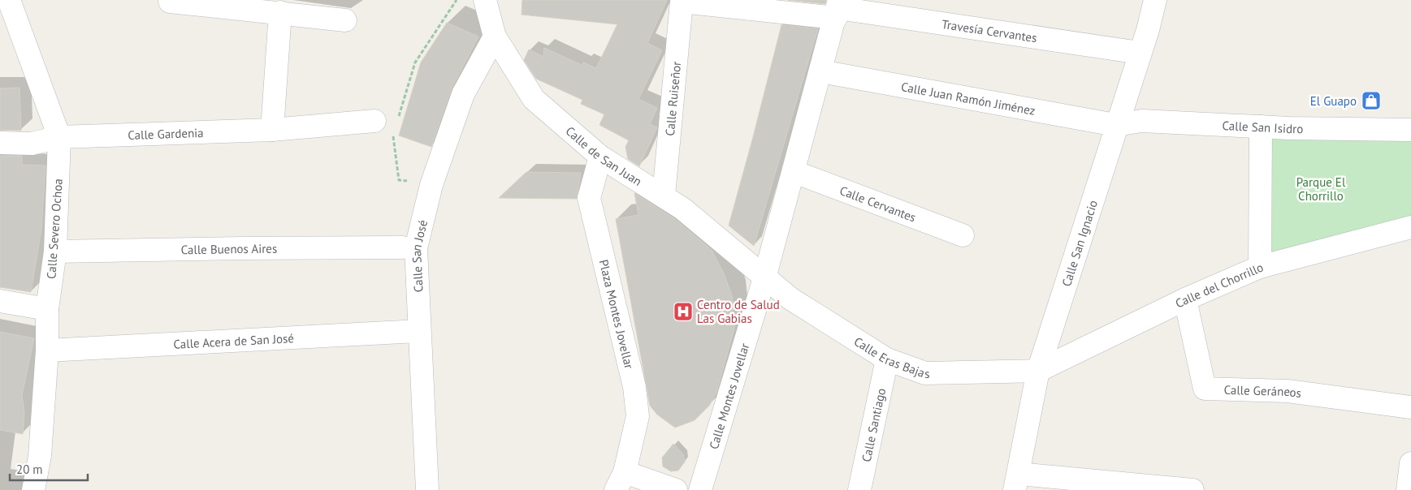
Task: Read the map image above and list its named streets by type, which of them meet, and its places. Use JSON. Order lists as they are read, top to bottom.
{
  "streets": {
    "street": [
      "Travesía Cervantes",
      "Calle Juan Ramón Jiménez",
      "Calle Ruiseñor",
      "Calle San Isidro",
      "Calle Gardenia",
      "Calle de San Juan",
      "Calle Cervantes",
      "Calle Severo Ochoa",
      "Calle San Ignacio",
      "Calle Buenos Aires",
      "Calle San José",
      "Calle del Chorrillo",
      "Plaza Montes Jovellar",
      "Calle Acera de San José",
      "Calle Eras Bajas",
      "Calle Geráneos",
      "Calle Montes Jovellar",
      "Calle Santiago"
    ]
  },
  "crossings": [
    ["Travesía Cervantes", "Calle Ruiseñor"],
    ["Travesía Cervantes", "Calle San Ignacio"],
    ["Calle Juan Ramón Jiménez", "Calle San Isidro"],
    ["Calle Juan Ramón Jiménez", "Calle San Ignacio"],
    ["Calle Ruiseñor", "Calle de San Juan"],
    ["Calle San Isidro", "Calle San Ignacio"],
    ["Calle Gardenia", "Calle Severo Ochoa"],
    ["Calle de San Juan", "Calle San José"],
    ["Calle de San Juan", "Plaza Montes Jovellar"],
    ["Calle de San Juan", "Calle Eras Bajas"],
    ["Calle de San Juan", "Calle Montes Jovellar"],
    ["Calle Severo Ochoa", "Calle Buenos Aires"],
    ["Calle Severo Ochoa", "Calle Acera de San José"],
    ["Calle San Ignacio", "Calle del Chorrillo"],
    ["Calle San Ignacio", "Calle Eras Bajas"],
    ["Calle San José", "Calle Acera de San José"],
    ["Calle del Chorrillo", "Calle Eras Bajas"],
    ["Calle del Chorrillo", "Calle Geráneos"],
    ["Calle Eras Bajas", "Calle Montes Jovellar"],
    ["Calle Eras Bajas", "Calle Santiago"]
  ],
  "parks": ["Parque El Chorrillo"],
  "places": {
    "shop": ["El Guapo"],
    "hospital": ["Centro de Salud Las Gabias"]
  },
  "scale_bar": "20 m"
}
